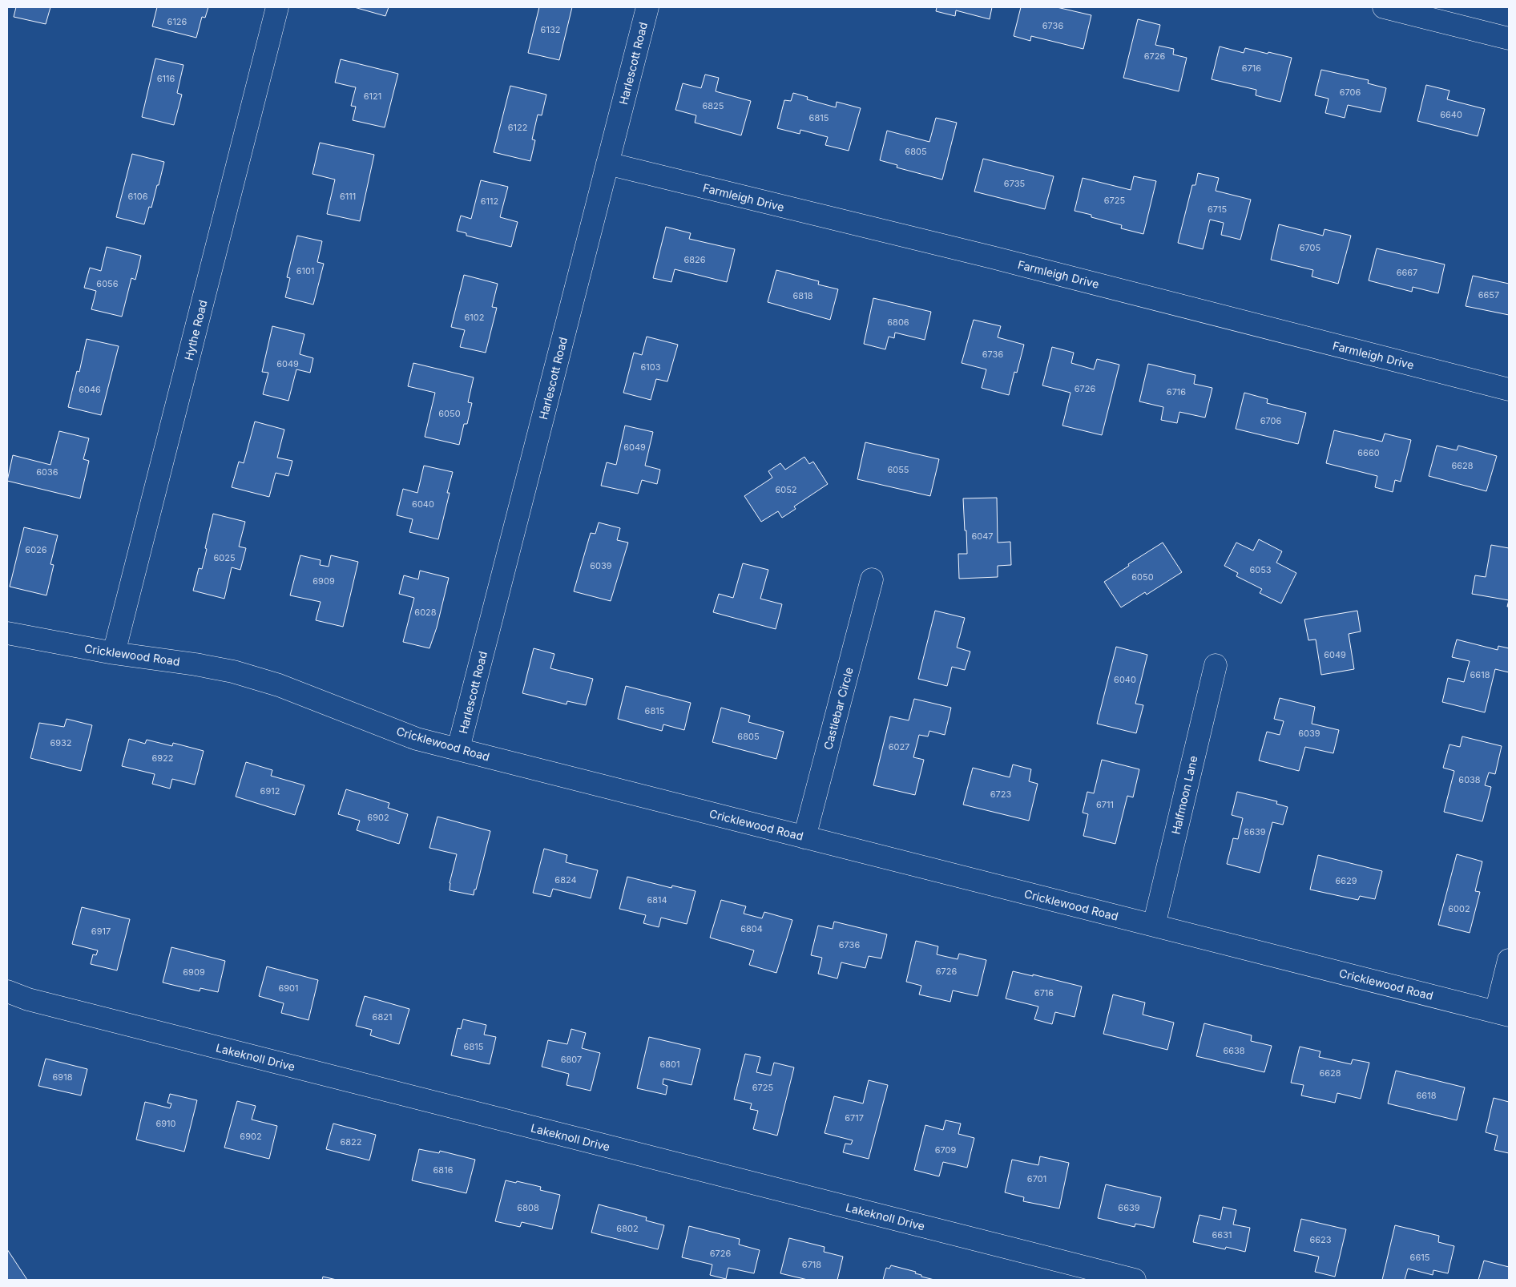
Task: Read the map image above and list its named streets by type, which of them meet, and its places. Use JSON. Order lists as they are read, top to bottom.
{
  "streets": {
    "street": [
      "Harlescott Road",
      "Farmleigh Drive",
      "Hythe Road",
      "Cricklewood Road",
      "Castlebar Circle",
      "Halfmoon Lane",
      "Lakeknoll Drive"
    ]
  },
  "crossings": [
    ["Harlescott Road", "Farmleigh Drive"],
    ["Harlescott Road", "Cricklewood Road"],
    ["Hythe Road", "Cricklewood Road"],
    ["Cricklewood Road", "Castlebar Circle"],
    ["Cricklewood Road", "Halfmoon Lane"]
  ],
  "house_numbers": [
    "6126",
    "6736",
    "6132",
    "6726",
    "6716",
    "6116",
    "6706",
    "6121",
    "6825",
    "6640",
    "6815",
    "6122",
    "6805",
    "6735",
    "6106",
    "6111",
    "6725",
    "6112",
    "6715",
    "6705",
    "6826",
    "6101",
    "6667",
    "6056",
    "6657",
    "6818",
    "6102",
    "6806",
    "6736",
    "6049",
    "6103",
    "6726",
    "6046",
    "6716",
    "6050",
    "6706",
    "6049",
    "6660",
    "6628",
    "6055",
    "6036",
    "6052",
    "6040",
    "6047",
    "6026",
    "6025",
    "6039",
    "6053",
    "6050",
    "6909",
    "6028",
    "6049",
    "6618",
    "6040",
    "6815",
    "6039",
    "6805",
    "6932",
    "6027",
    "6922",
    "6038",
    "6912",
    "6723",
    "6711",
    "6902",
    "6639",
    "6824",
    "6629",
    "6814",
    "6002",
    "6804",
    "6917",
    "6736",
    "6726",
    "6909",
    "6901",
    "6716",
    "6821",
    "6815",
    "6638",
    "6807",
    "6801",
    "6628",
    "6918",
    "6725",
    "6618",
    "6717",
    "6910",
    "6902",
    "6822",
    "6709",
    "6816",
    "6701",
    "6808",
    "6639",
    "6802",
    "6631",
    "6623",
    "6726",
    "6615",
    "6718"
  ]
}
